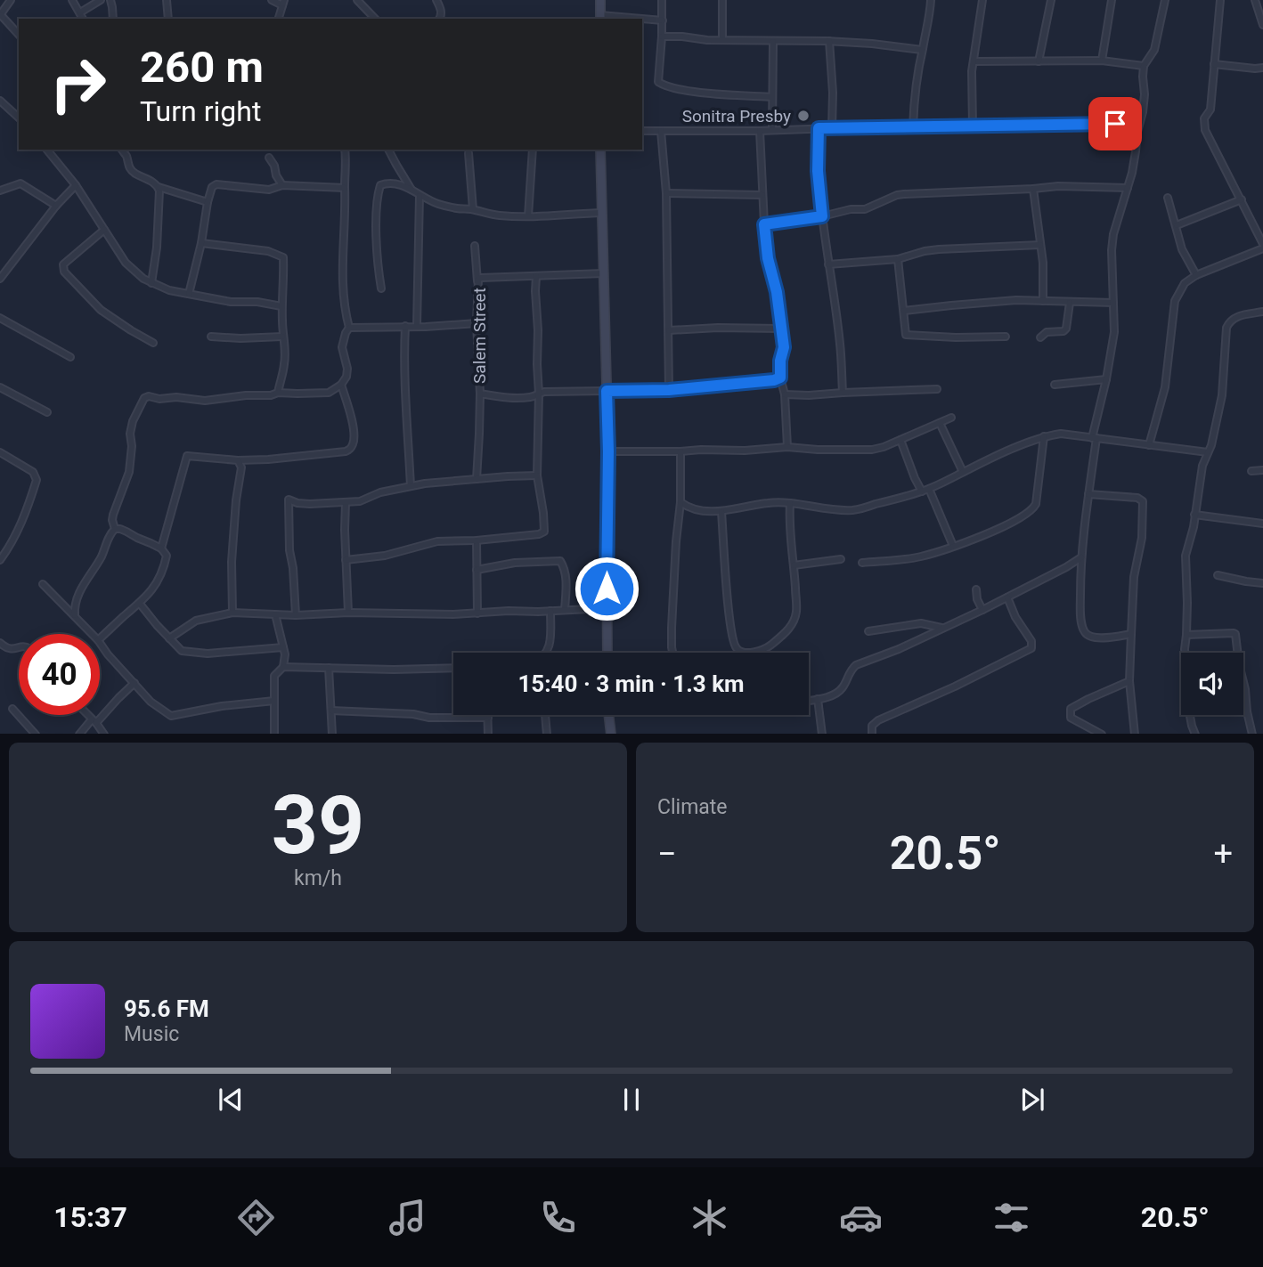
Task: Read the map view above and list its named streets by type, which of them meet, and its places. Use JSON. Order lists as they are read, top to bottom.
{
  "streets": {
    "street": ["Salem Street"]
  },
  "places": ["Sonitra Presby"],
  "page": {
    "turn": ["260 m", "Turn right"],
    "limit": "40",
    "trip": "15:40 · 3 min · 1.3 km",
    "tile": [
      ["39", "km/h"],
      "Climate"
    ],
    "heat": ["−", "20.5°", "+"],
    "song": ["95.6 FM", "Music"],
    "tabs": ["15:37", "20.5°"]
  }
}
